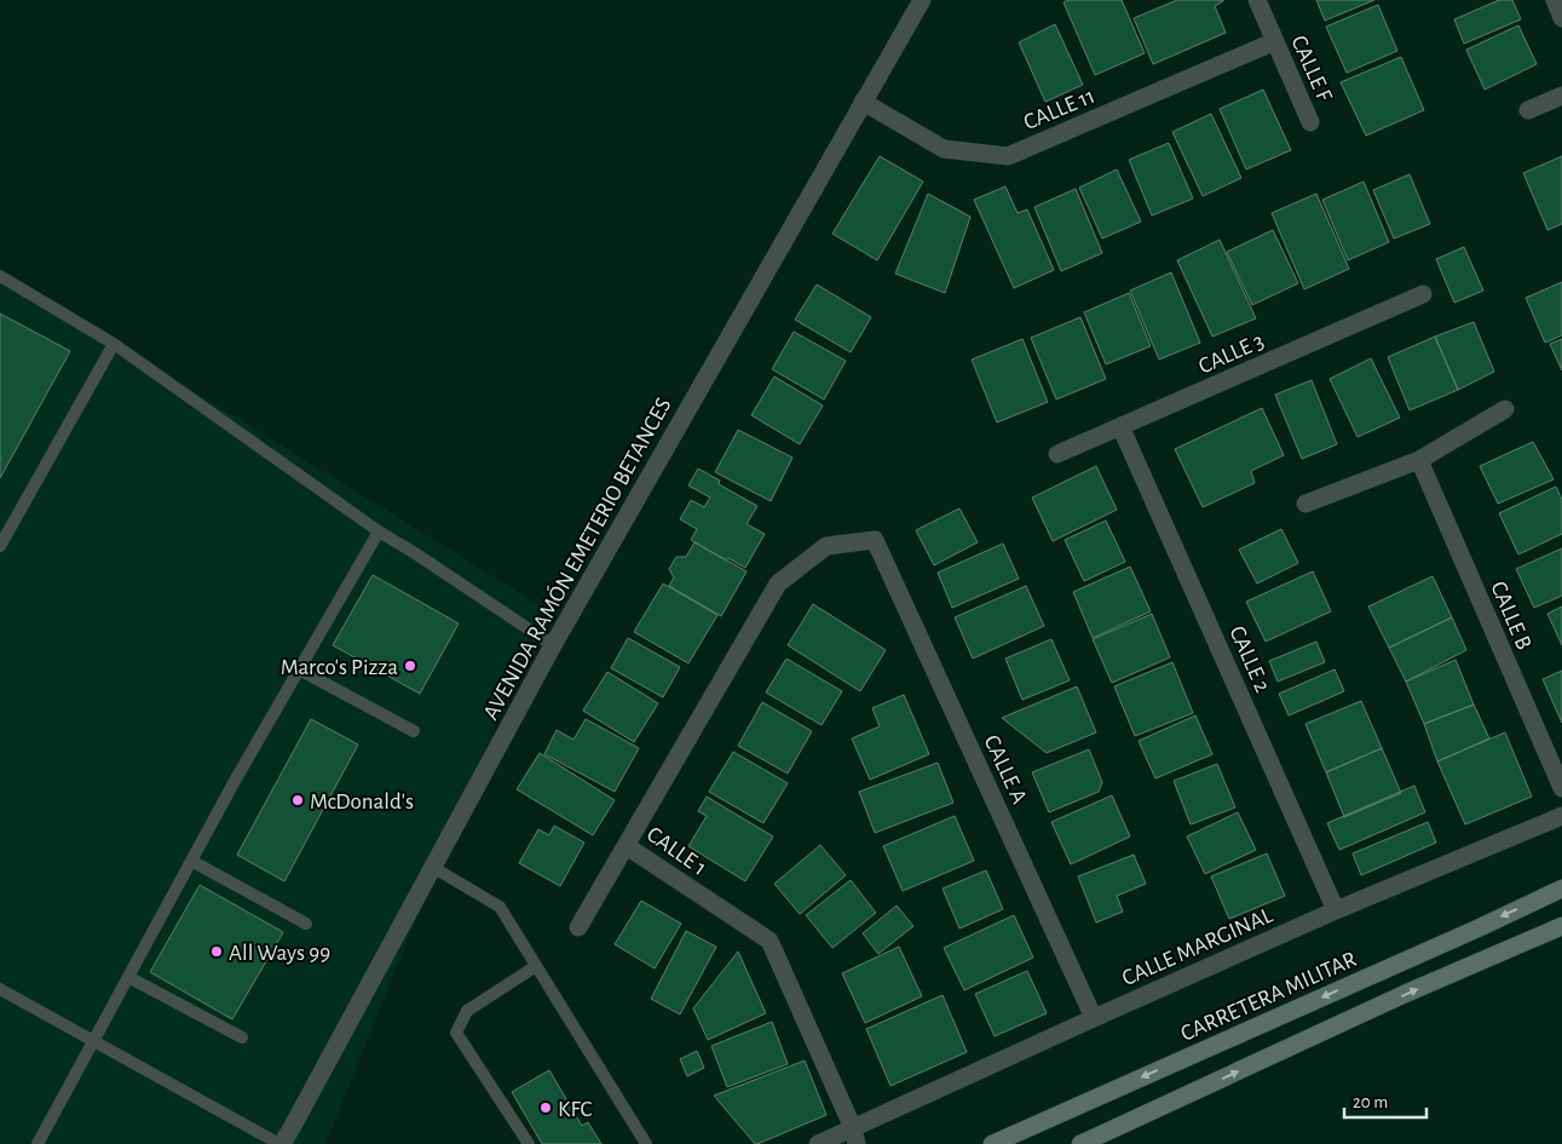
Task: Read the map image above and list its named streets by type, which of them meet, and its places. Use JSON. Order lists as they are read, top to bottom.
{
  "streets": {
    "main road": ["CARRETERA MILITAR"],
    "street": [
      "CALLE F",
      "CALLE 11",
      "CALLE 3",
      "AVENIDA RAMÓN EMETERIO BETANCES",
      "CALLE B",
      "CALLE 2",
      "CALLE A",
      "CALLE 1",
      "CALLE MARGINAL"
    ]
  },
  "crossings": [
    ["CALLE F", "CALLE 11"],
    ["CALLE 11", "AVENIDA RAMÓN EMETERIO BETANCES"],
    ["CALLE 3", "CALLE 2"],
    ["CALLE 2", "CALLE MARGINAL"],
    ["CALLE A", "CALLE 1"],
    ["CALLE A", "CALLE MARGINAL"],
    ["CALLE 1", "CALLE MARGINAL"]
  ],
  "places": [
    "Marco's Pizza",
    "McDonald's",
    "All Ways 99",
    "KFC"
  ],
  "scale_bar": "20 m"
}
